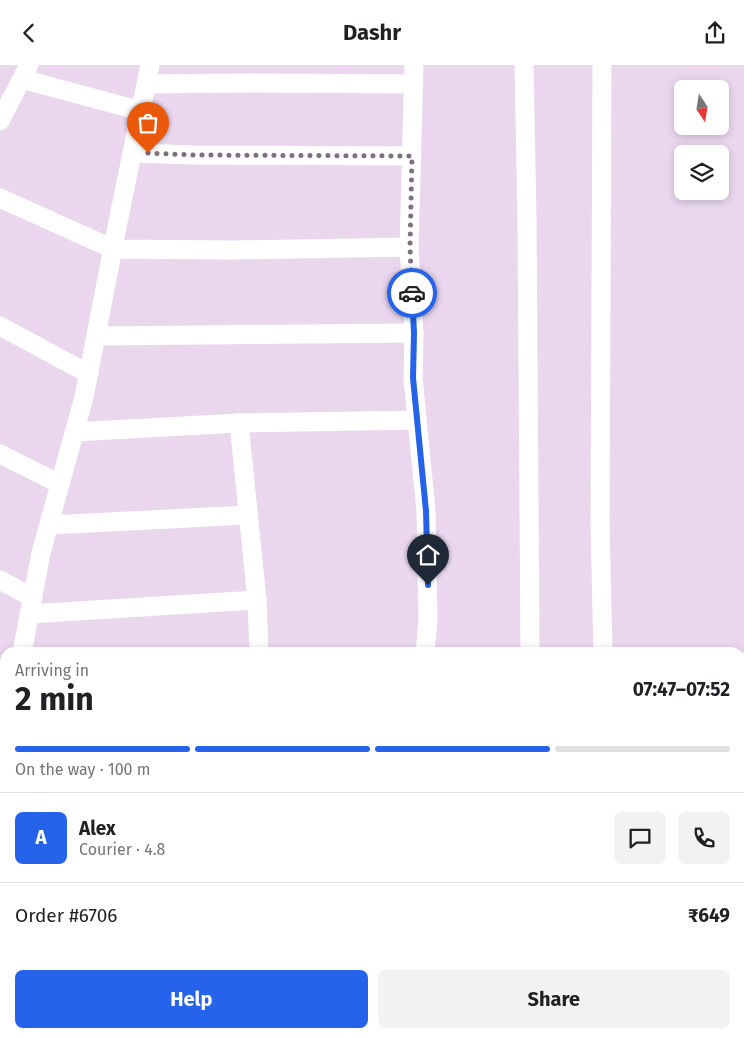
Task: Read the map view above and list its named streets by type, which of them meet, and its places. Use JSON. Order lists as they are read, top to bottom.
{
  "north": "bottom",
  "page": {
    "header": "Dashr",
    "heading": ["2 min", "Arriving in", "07:47–07:52"],
    "panel": [
      "Alex",
      "Courier · 4.8",
      "Order #6706",
      "₹649"
    ],
    "bar": "On the way · 100 m",
    "round": "A",
    "buttons": ["Help", "Share"]
  }
}
